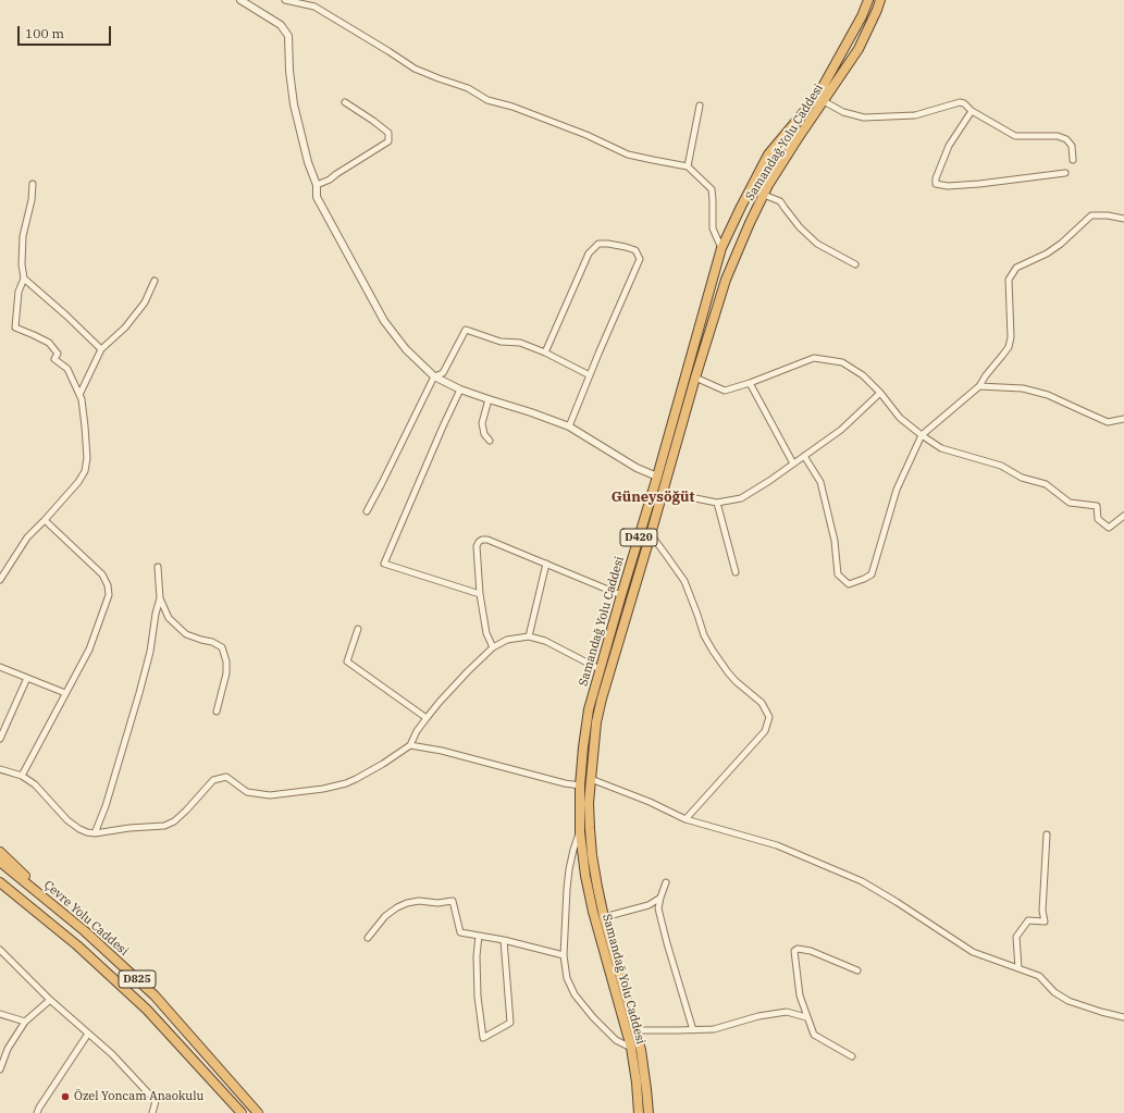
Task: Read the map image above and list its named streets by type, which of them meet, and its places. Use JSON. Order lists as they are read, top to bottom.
{
  "streets": {
    "highway": [
      "Samandağ Yolu Caddesi",
      "D420",
      "Çevre Yolu Caddesi",
      "D825"
    ]
  },
  "districts": ["Güneysöğüt"],
  "places": ["Özel Yoncam Anaokulu"],
  "scale_bar": "100 m"
}
